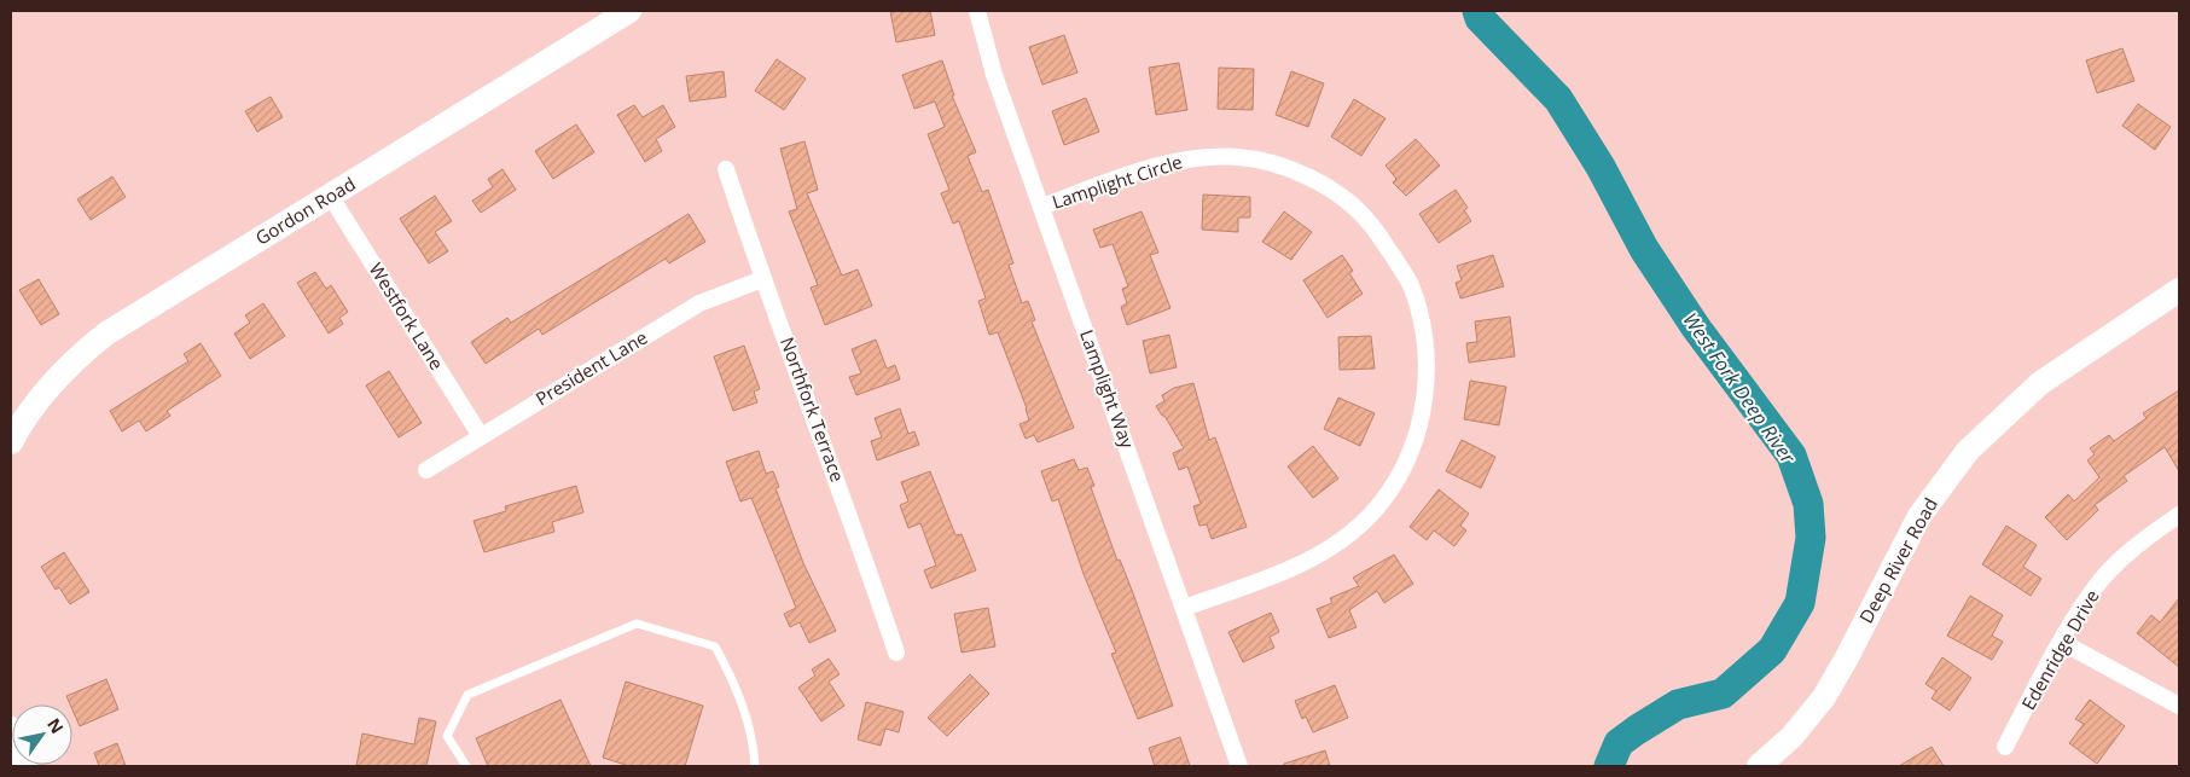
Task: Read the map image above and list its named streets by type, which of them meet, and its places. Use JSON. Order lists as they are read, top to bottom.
{
  "streets": {
    "street": [
      "Lamplight Circle",
      "Gordon Road",
      "Westfork Lane",
      "President Lane",
      "Lamplight Way",
      "Northfork Terrace",
      "Deep River Road",
      "Edenridge Drive"
    ]
  },
  "crossings": [
    ["Lamplight Circle", "Lamplight Way"],
    ["Gordon Road", "Westfork Lane"],
    ["Westfork Lane", "President Lane"],
    ["President Lane", "Northfork Terrace"]
  ],
  "water": ["West Fork Deep River"],
  "north": "top right"
}
